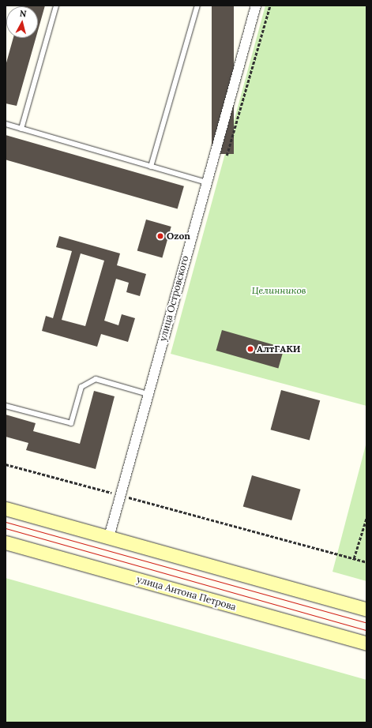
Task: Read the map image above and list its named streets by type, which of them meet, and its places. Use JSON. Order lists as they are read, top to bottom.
{
  "streets": {
    "main road": ["улица Антона Петрова"],
    "street": ["улица Островского"]
  },
  "parks": ["Целинников"],
  "places": ["Ozon", "АлтГАКИ"],
  "north": "top"
}
